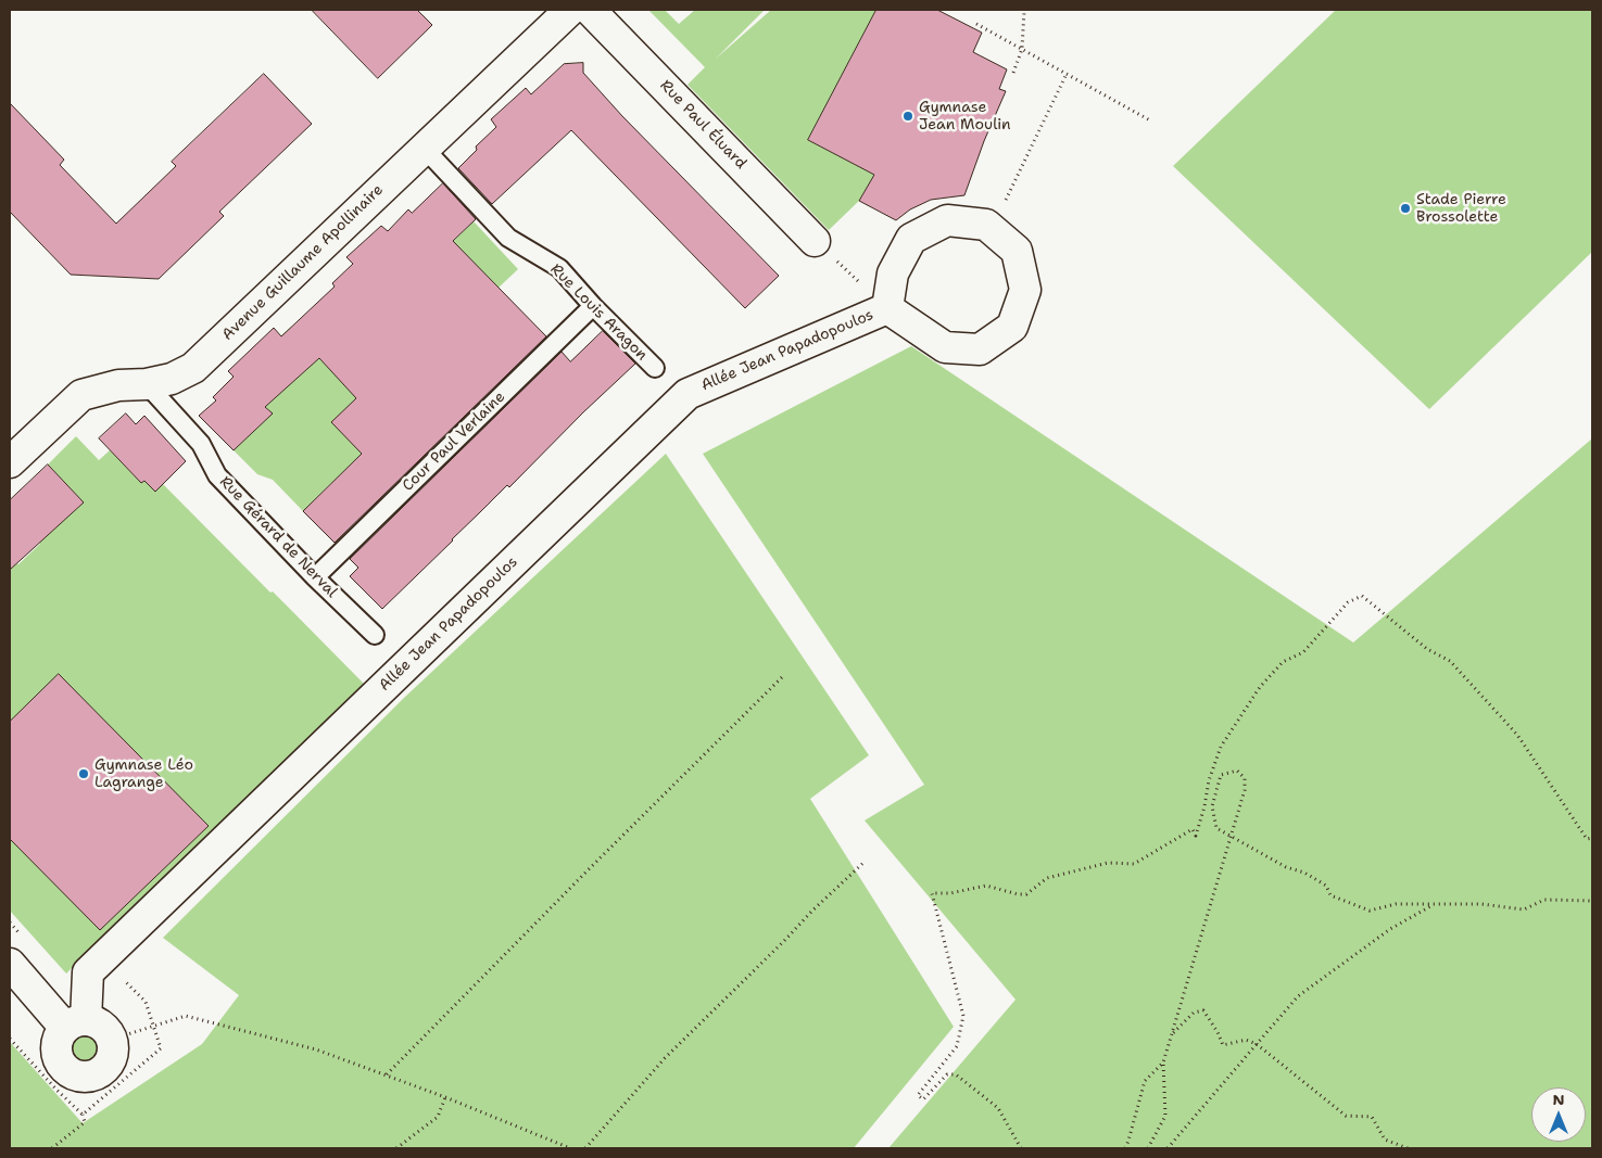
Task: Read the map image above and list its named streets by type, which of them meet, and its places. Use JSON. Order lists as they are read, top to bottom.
{
  "streets": {
    "street": ["Rue Paul Éluard", "Avenue Guillaume Apollinaire", "Allée Jean Papadopoulos"],
    "lane": ["Rue Louis Aragon", "Cour Paul Verlaine", "Rue Gérard de Nerval"]
  },
  "crossings": [
    ["Avenue Guillaume Apollinaire", "Rue Louis Aragon"],
    ["Avenue Guillaume Apollinaire", "Rue Gérard de Nerval"],
    ["Rue Louis Aragon", "Cour Paul Verlaine"],
    ["Cour Paul Verlaine", "Rue Gérard de Nerval"]
  ],
  "places": ["Gymnase Jean Moulin", "Stade Pierre Brossolette", "Gymnase Léo Lagrange"],
  "north": "top"
}
